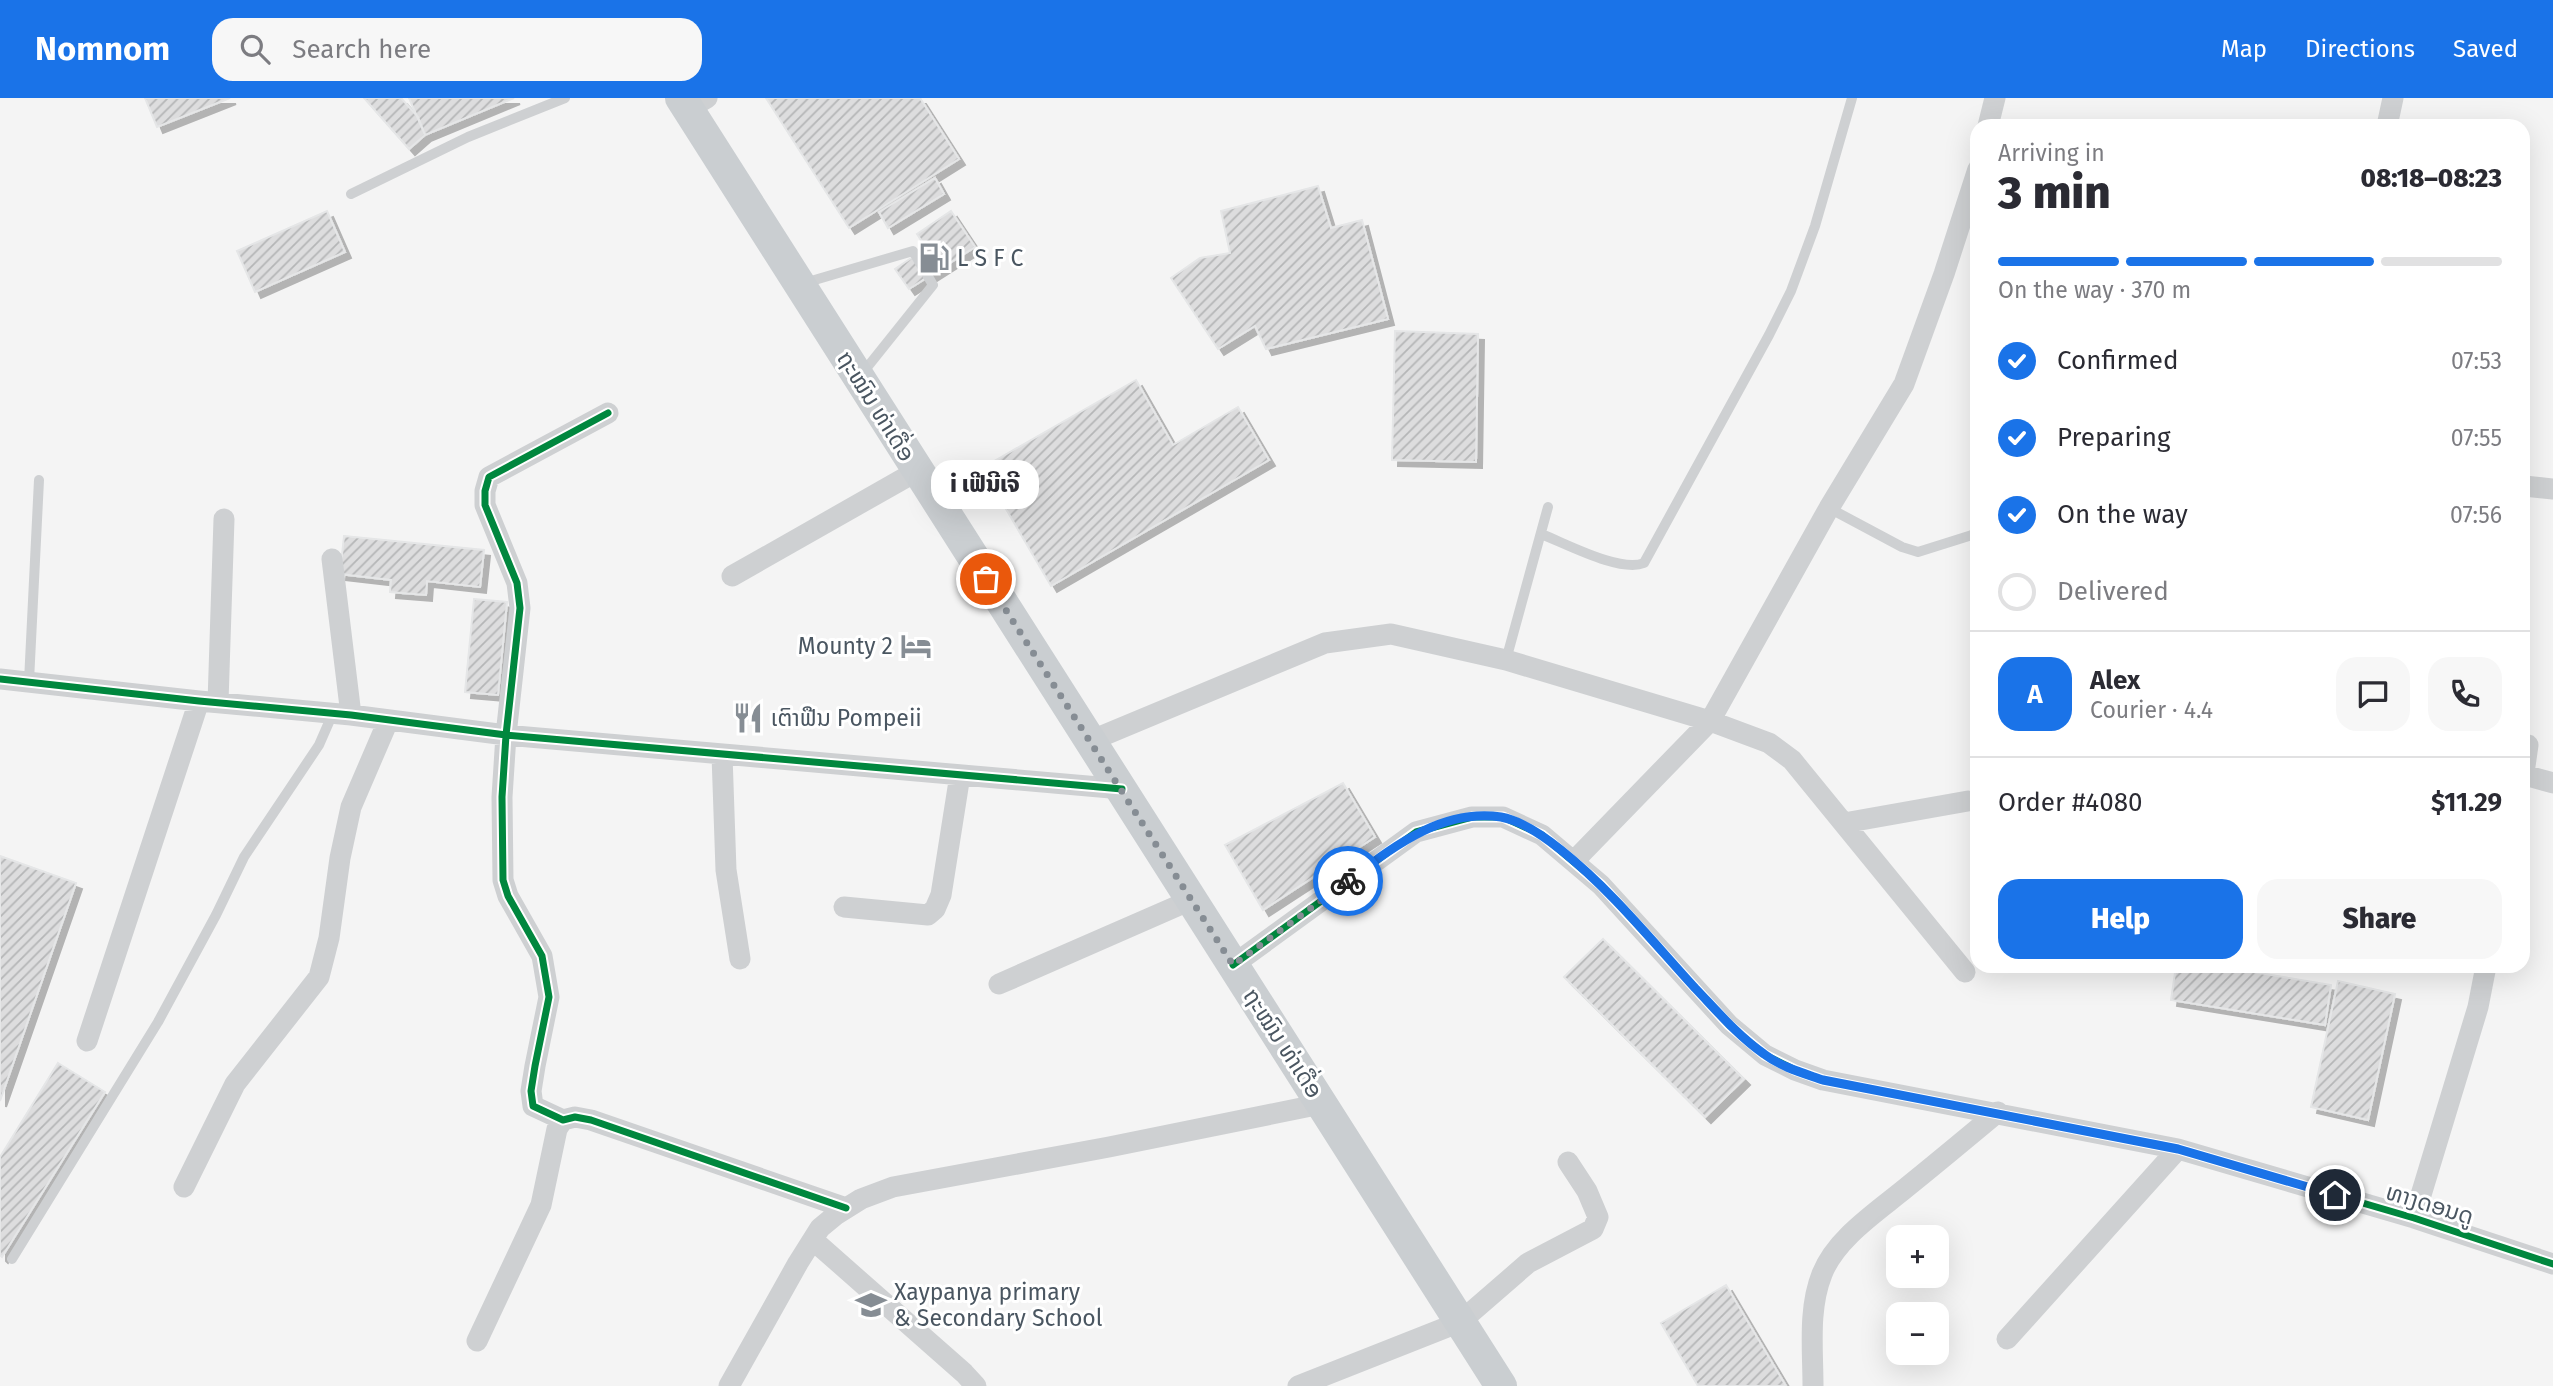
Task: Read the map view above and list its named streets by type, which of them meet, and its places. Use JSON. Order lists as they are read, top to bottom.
{
  "streets": {
    "main road": ["ຖະໝົນ ທ່າເດື່ອ"],
    "street": ["ທາງດອນດູ"]
  },
  "crossings": [
    ["ຖະໝົນ ທ່າເດື່ອ", "ທາງດອນດູ"]
  ],
  "places": {
    "fuel station": ["L S F C"],
    "other": ["i ເຟີນີເຈີ"],
    "hotel": ["Mounty 2"],
    "restaurant": ["ເຕົາຟືນ Pompeii"],
    "school or university": ["Xaypanya primary & Secondary School"]
  },
  "page": {
    "header": "Nomnom",
    "search": "Search here",
    "nav": ["Map", "Directions", "Saved"],
    "heading": ["3 min", "Arriving in", "08:18–08:23"],
    "panel": [
      "Alex",
      "Courier · 4.4",
      "Order #4080",
      "$11.29"
    ],
    "bar": "On the way · 370 m",
    "list": [
      ["Confirmed", "07:53"],
      ["Preparing", "07:55"],
      ["On the way", "07:56"],
      "Delivered"
    ],
    "bubble": "i ເຟີນີເຈີ",
    "round": "A",
    "buttons": ["Help", "Share"],
    "map_buttons": ["+", "−"]
  }
}
